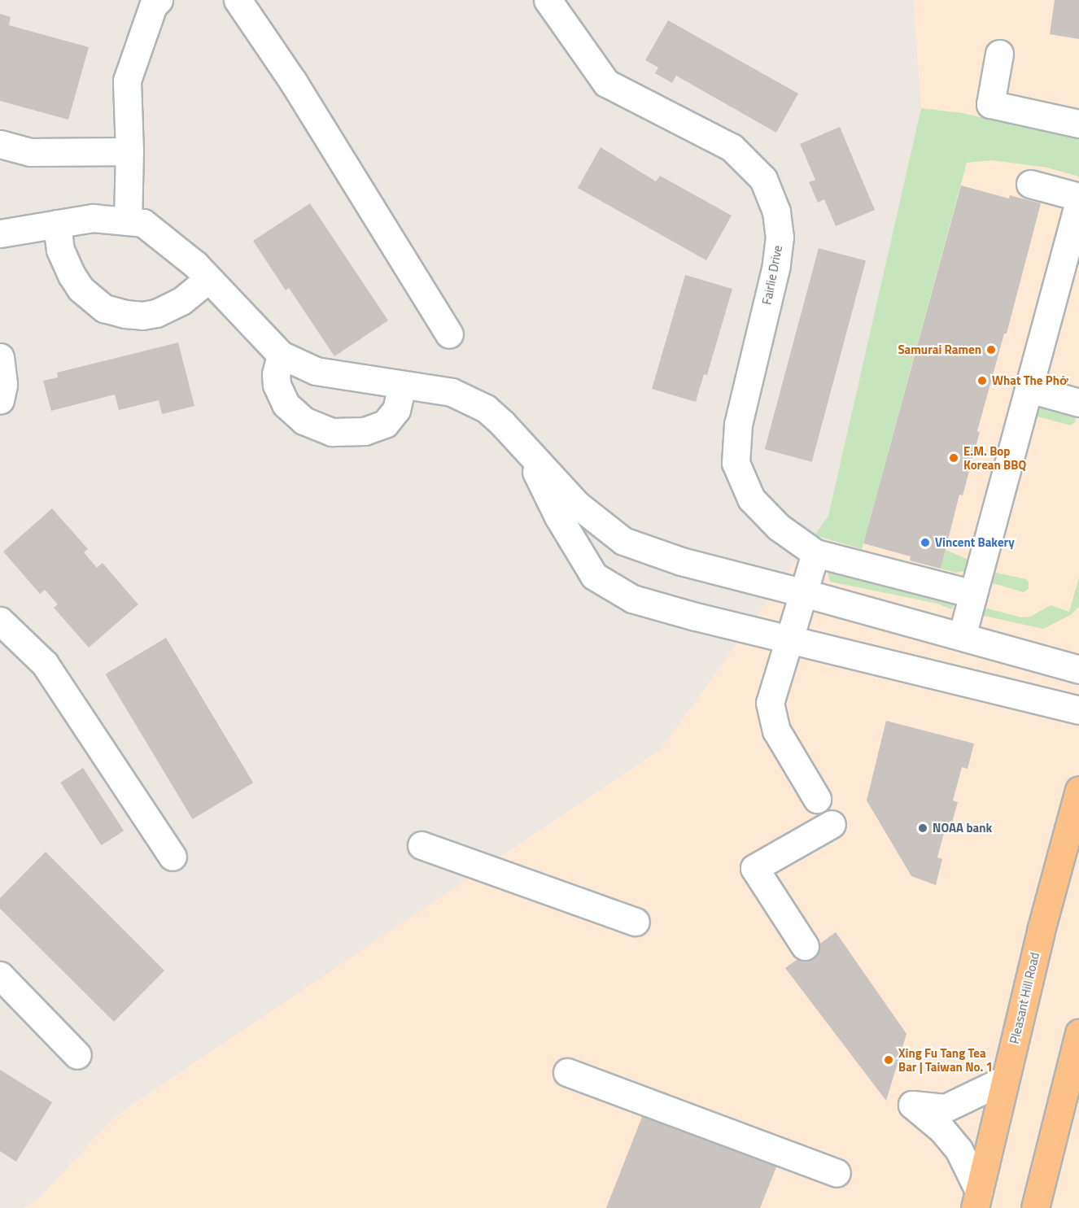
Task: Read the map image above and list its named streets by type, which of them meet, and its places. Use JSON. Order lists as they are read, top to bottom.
{
  "streets": {
    "highway": ["Pleasant Hill Road"],
    "street": ["Fairlie Drive"]
  },
  "places": [
    "Samurai Ramen",
    "What The Phở",
    "E.M. Bop Korean BBQ",
    "Vincent Bakery",
    "NOAA bank",
    "Xing Fu Tang Tea Bar | Taiwan No. 1"
  ]
}
